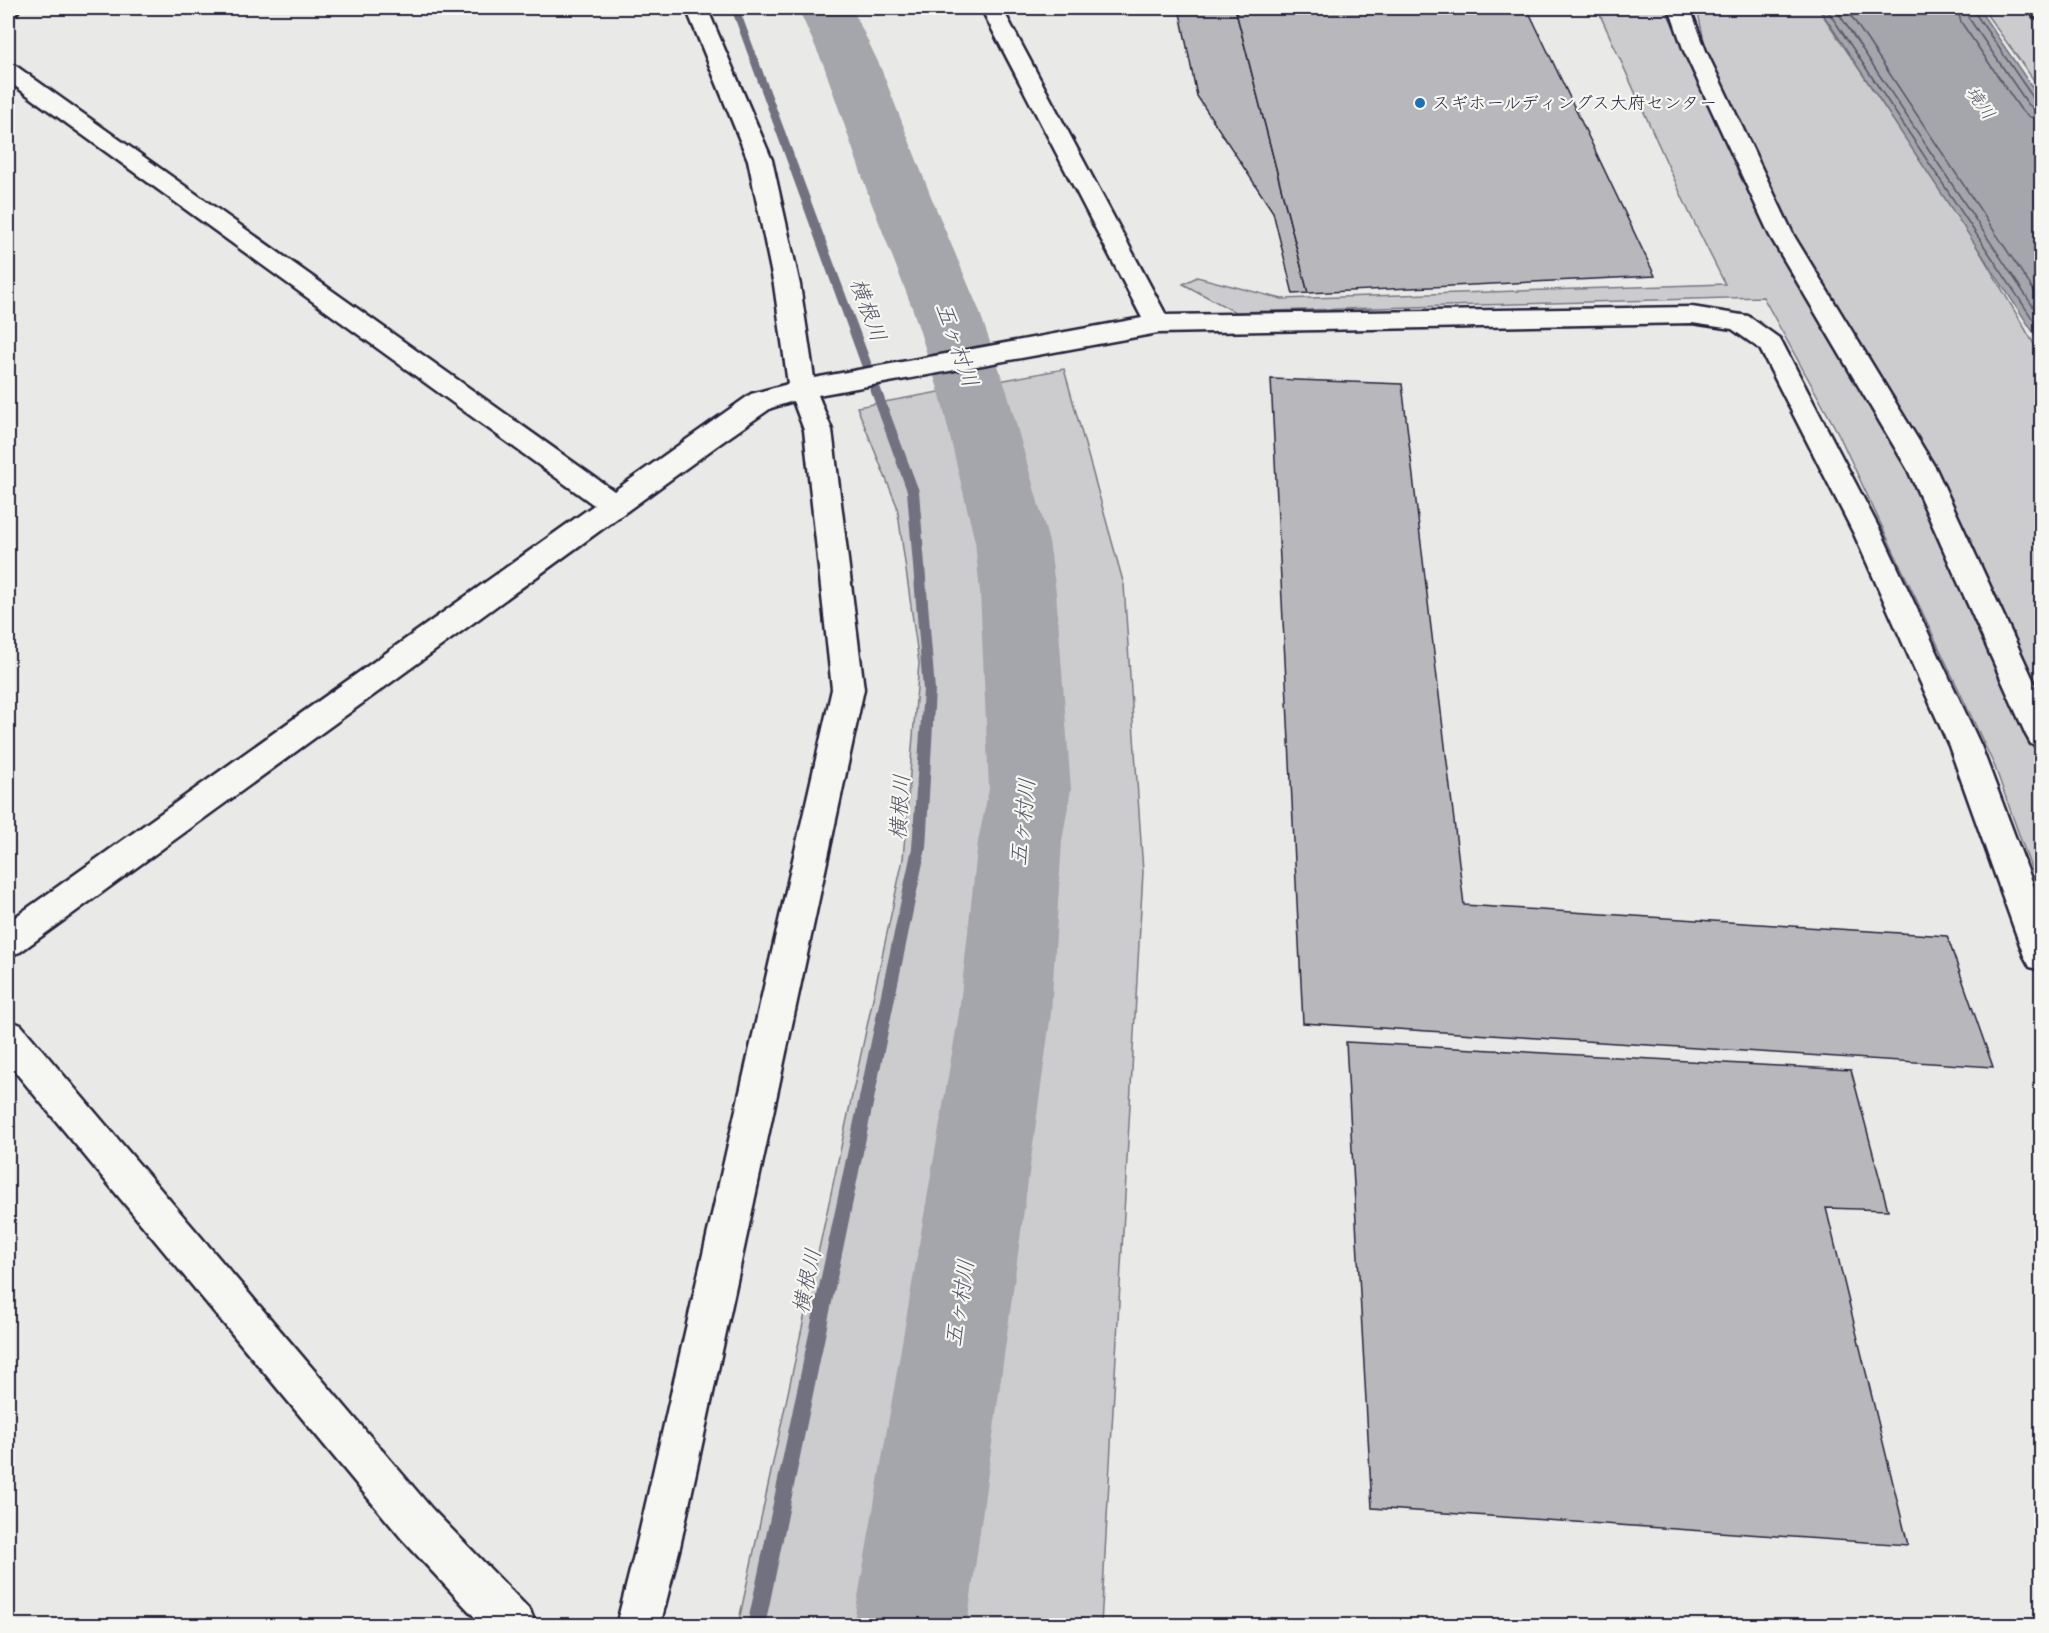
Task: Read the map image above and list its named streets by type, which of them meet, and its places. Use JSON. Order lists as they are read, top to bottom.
{
  "water": ["境川", "横根川", "五ヶ村川"],
  "places": ["スギホールディングス大府センター"]
}
